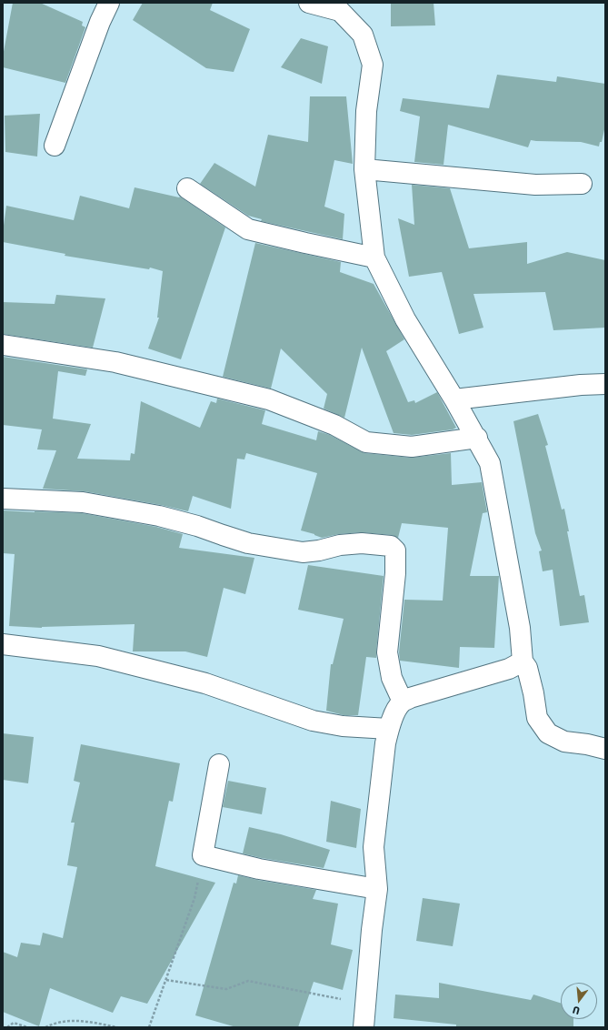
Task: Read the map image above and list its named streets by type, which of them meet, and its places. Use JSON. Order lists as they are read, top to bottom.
{
  "north": "bottom"
}
